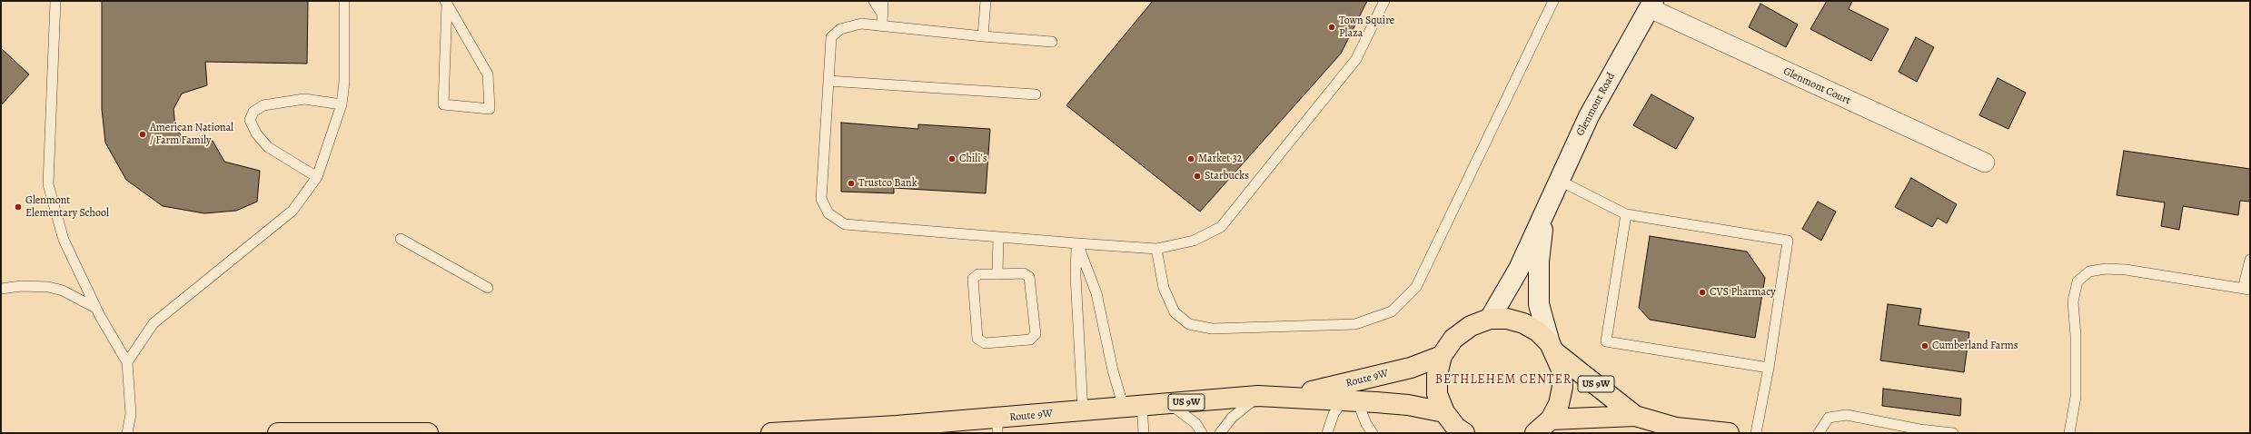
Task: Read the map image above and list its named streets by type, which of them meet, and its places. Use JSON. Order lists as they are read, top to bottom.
{
  "streets": {
    "main road": ["Glenmont Road", "Route 9W", "US 9W"],
    "street": ["Glenmont Court"]
  },
  "crossings": [
    ["Glenmont Court", "Glenmont Road"],
    ["Glenmont Road", "US 9W"]
  ],
  "districts": ["BETHLEHEM CENTER"],
  "places": [
    "Town Squire Plaza",
    "American National / Farm Family",
    "Chili's",
    "Market 32",
    "Starbucks",
    "Trustco Bank",
    "Glenmont Elementary School",
    "CVS Pharmacy",
    "Cumberland Farms"
  ]
}
